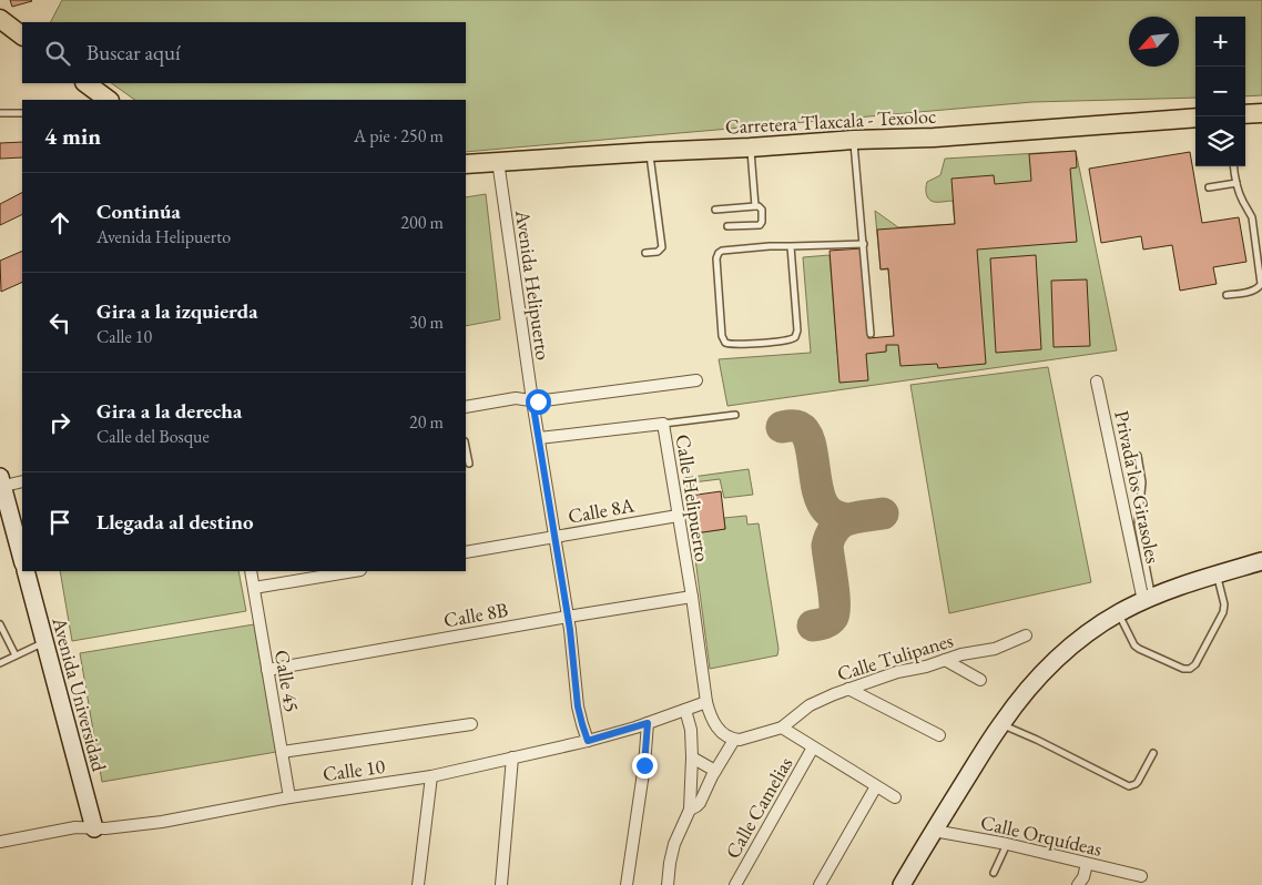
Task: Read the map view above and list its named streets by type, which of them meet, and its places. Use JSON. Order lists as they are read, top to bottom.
{
  "streets": {
    "main road": ["Carretera Tlaxcala - Texoloc", "Avenida Universidad"],
    "street": [
      "Avenida Helipuerto",
      "Privada los Girasoles",
      "Calle Helipuerto",
      "Calle 8A",
      "Calle 8B",
      "Calle Tulipanes",
      "Calle 45",
      "Calle 10",
      "Calle Camelias",
      "Calle Orquídeas"
    ]
  },
  "crossings": [
    ["Carretera Tlaxcala - Texoloc", "Avenida Helipuerto"],
    ["Avenida Helipuerto", "Calle Helipuerto"],
    ["Avenida Helipuerto", "Calle 8A"],
    ["Avenida Helipuerto", "Calle 8B"],
    ["Avenida Helipuerto", "Calle 10"],
    ["Calle Helipuerto", "Calle 8A"],
    ["Calle Helipuerto", "Calle 8B"],
    ["Calle Helipuerto", "Calle 10"],
    ["Calle 8B", "Calle 45"],
    ["Calle 45", "Calle 10"],
    ["Avenida Universidad", "Calle 10"]
  ],
  "north": "bottom left",
  "page": {
    "map_buttons": ["+", "−"],
    "search": "Buscar aquí",
    "heading": ["4 min", "A pie · 250 m"],
    "list": [
      ["Continúa", "Avenida Helipuerto", "200 m"],
      ["Gira a la izquierda", "Calle 10", "30 m"],
      ["Gira a la derecha", "Calle del Bosque", "20 m"],
      "Llegada al destino"
    ]
  }
}
